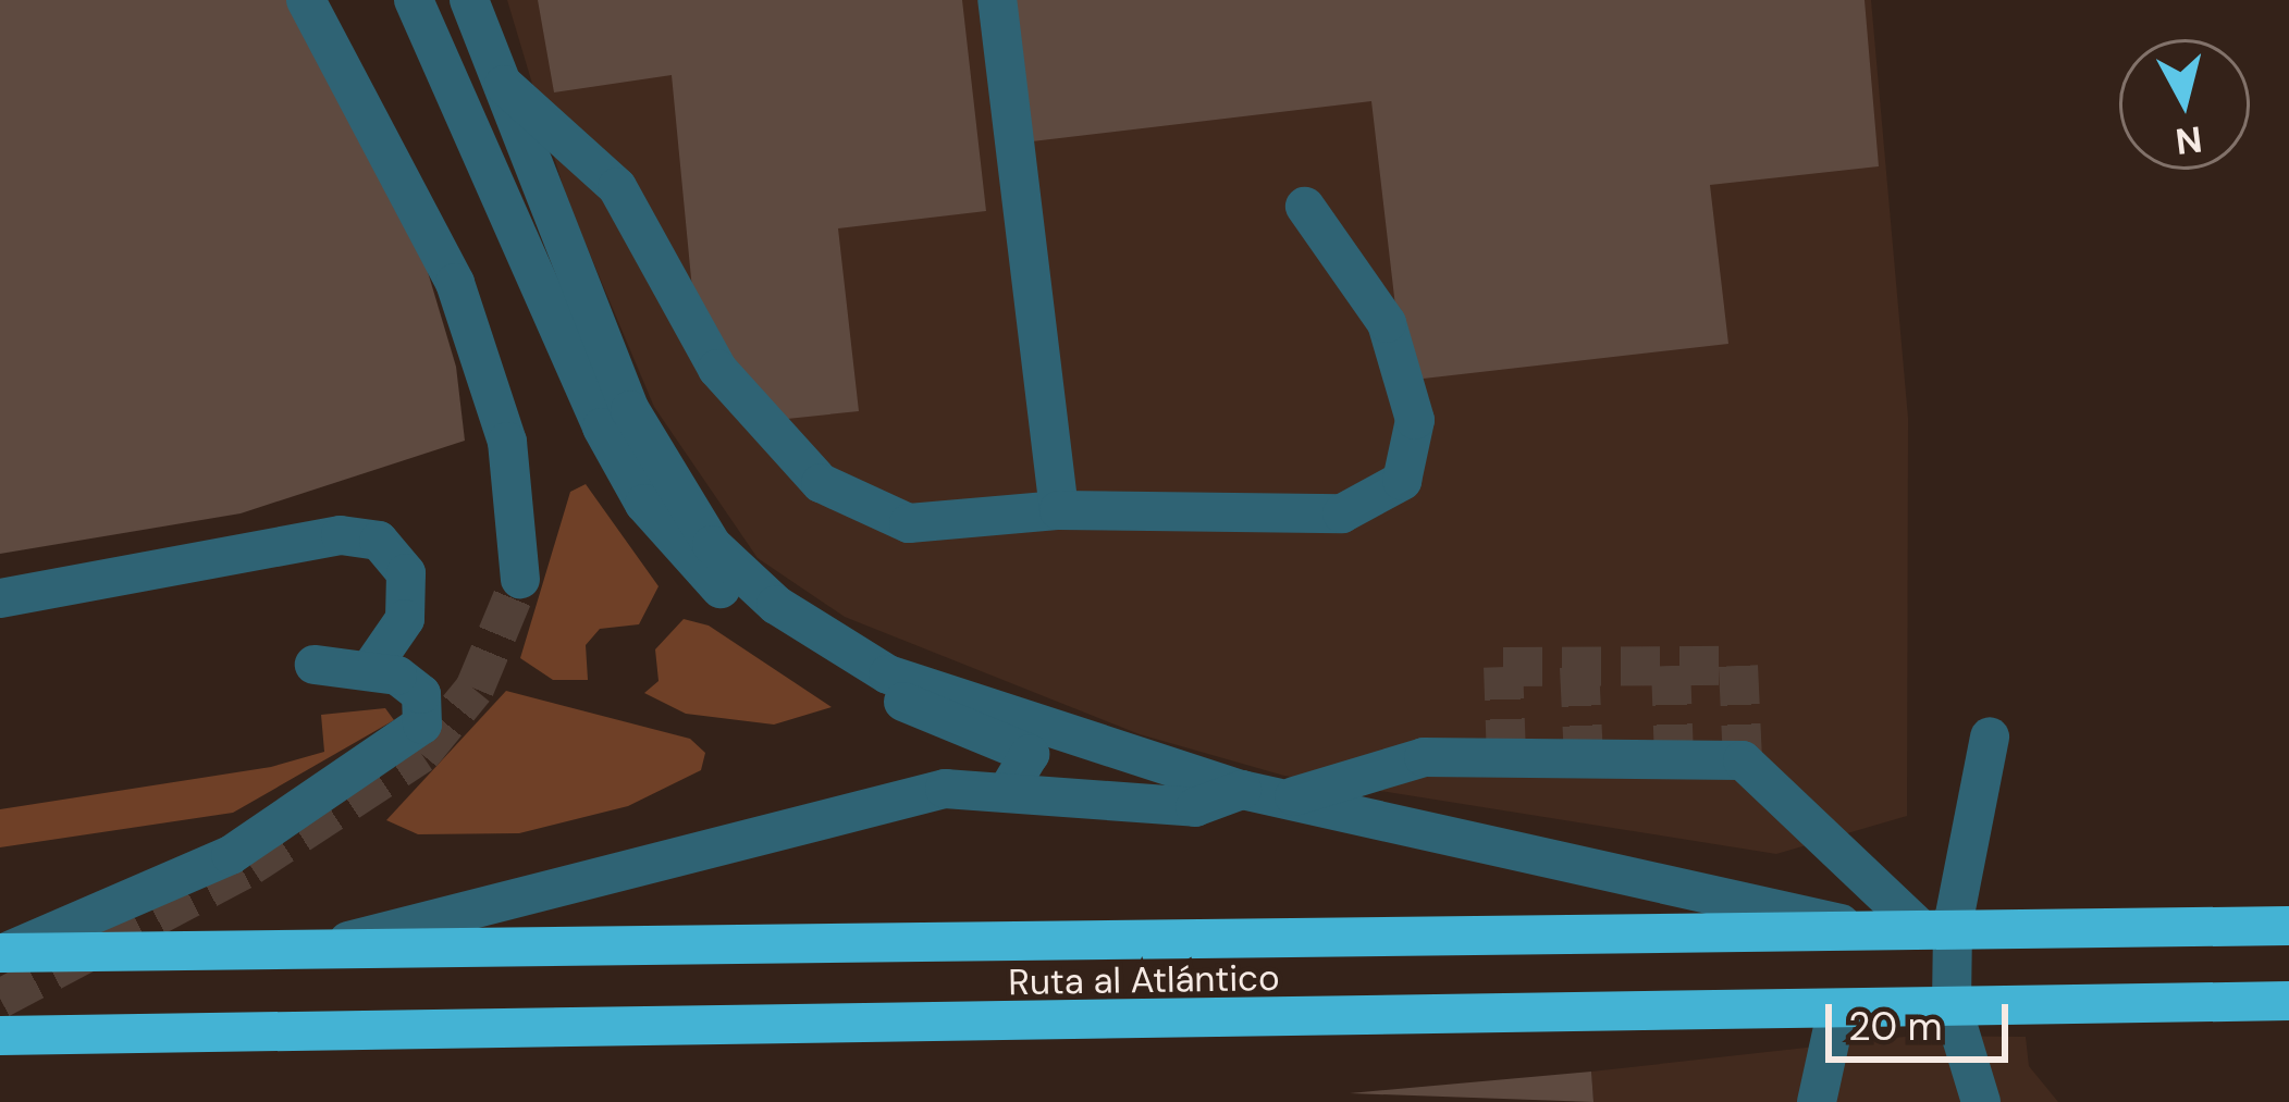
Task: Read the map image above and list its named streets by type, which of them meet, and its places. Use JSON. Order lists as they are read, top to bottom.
{
  "streets": {
    "highway": ["Ruta al Atlántico"]
  },
  "scale_bar": "20 m",
  "north": "bottom"
}
